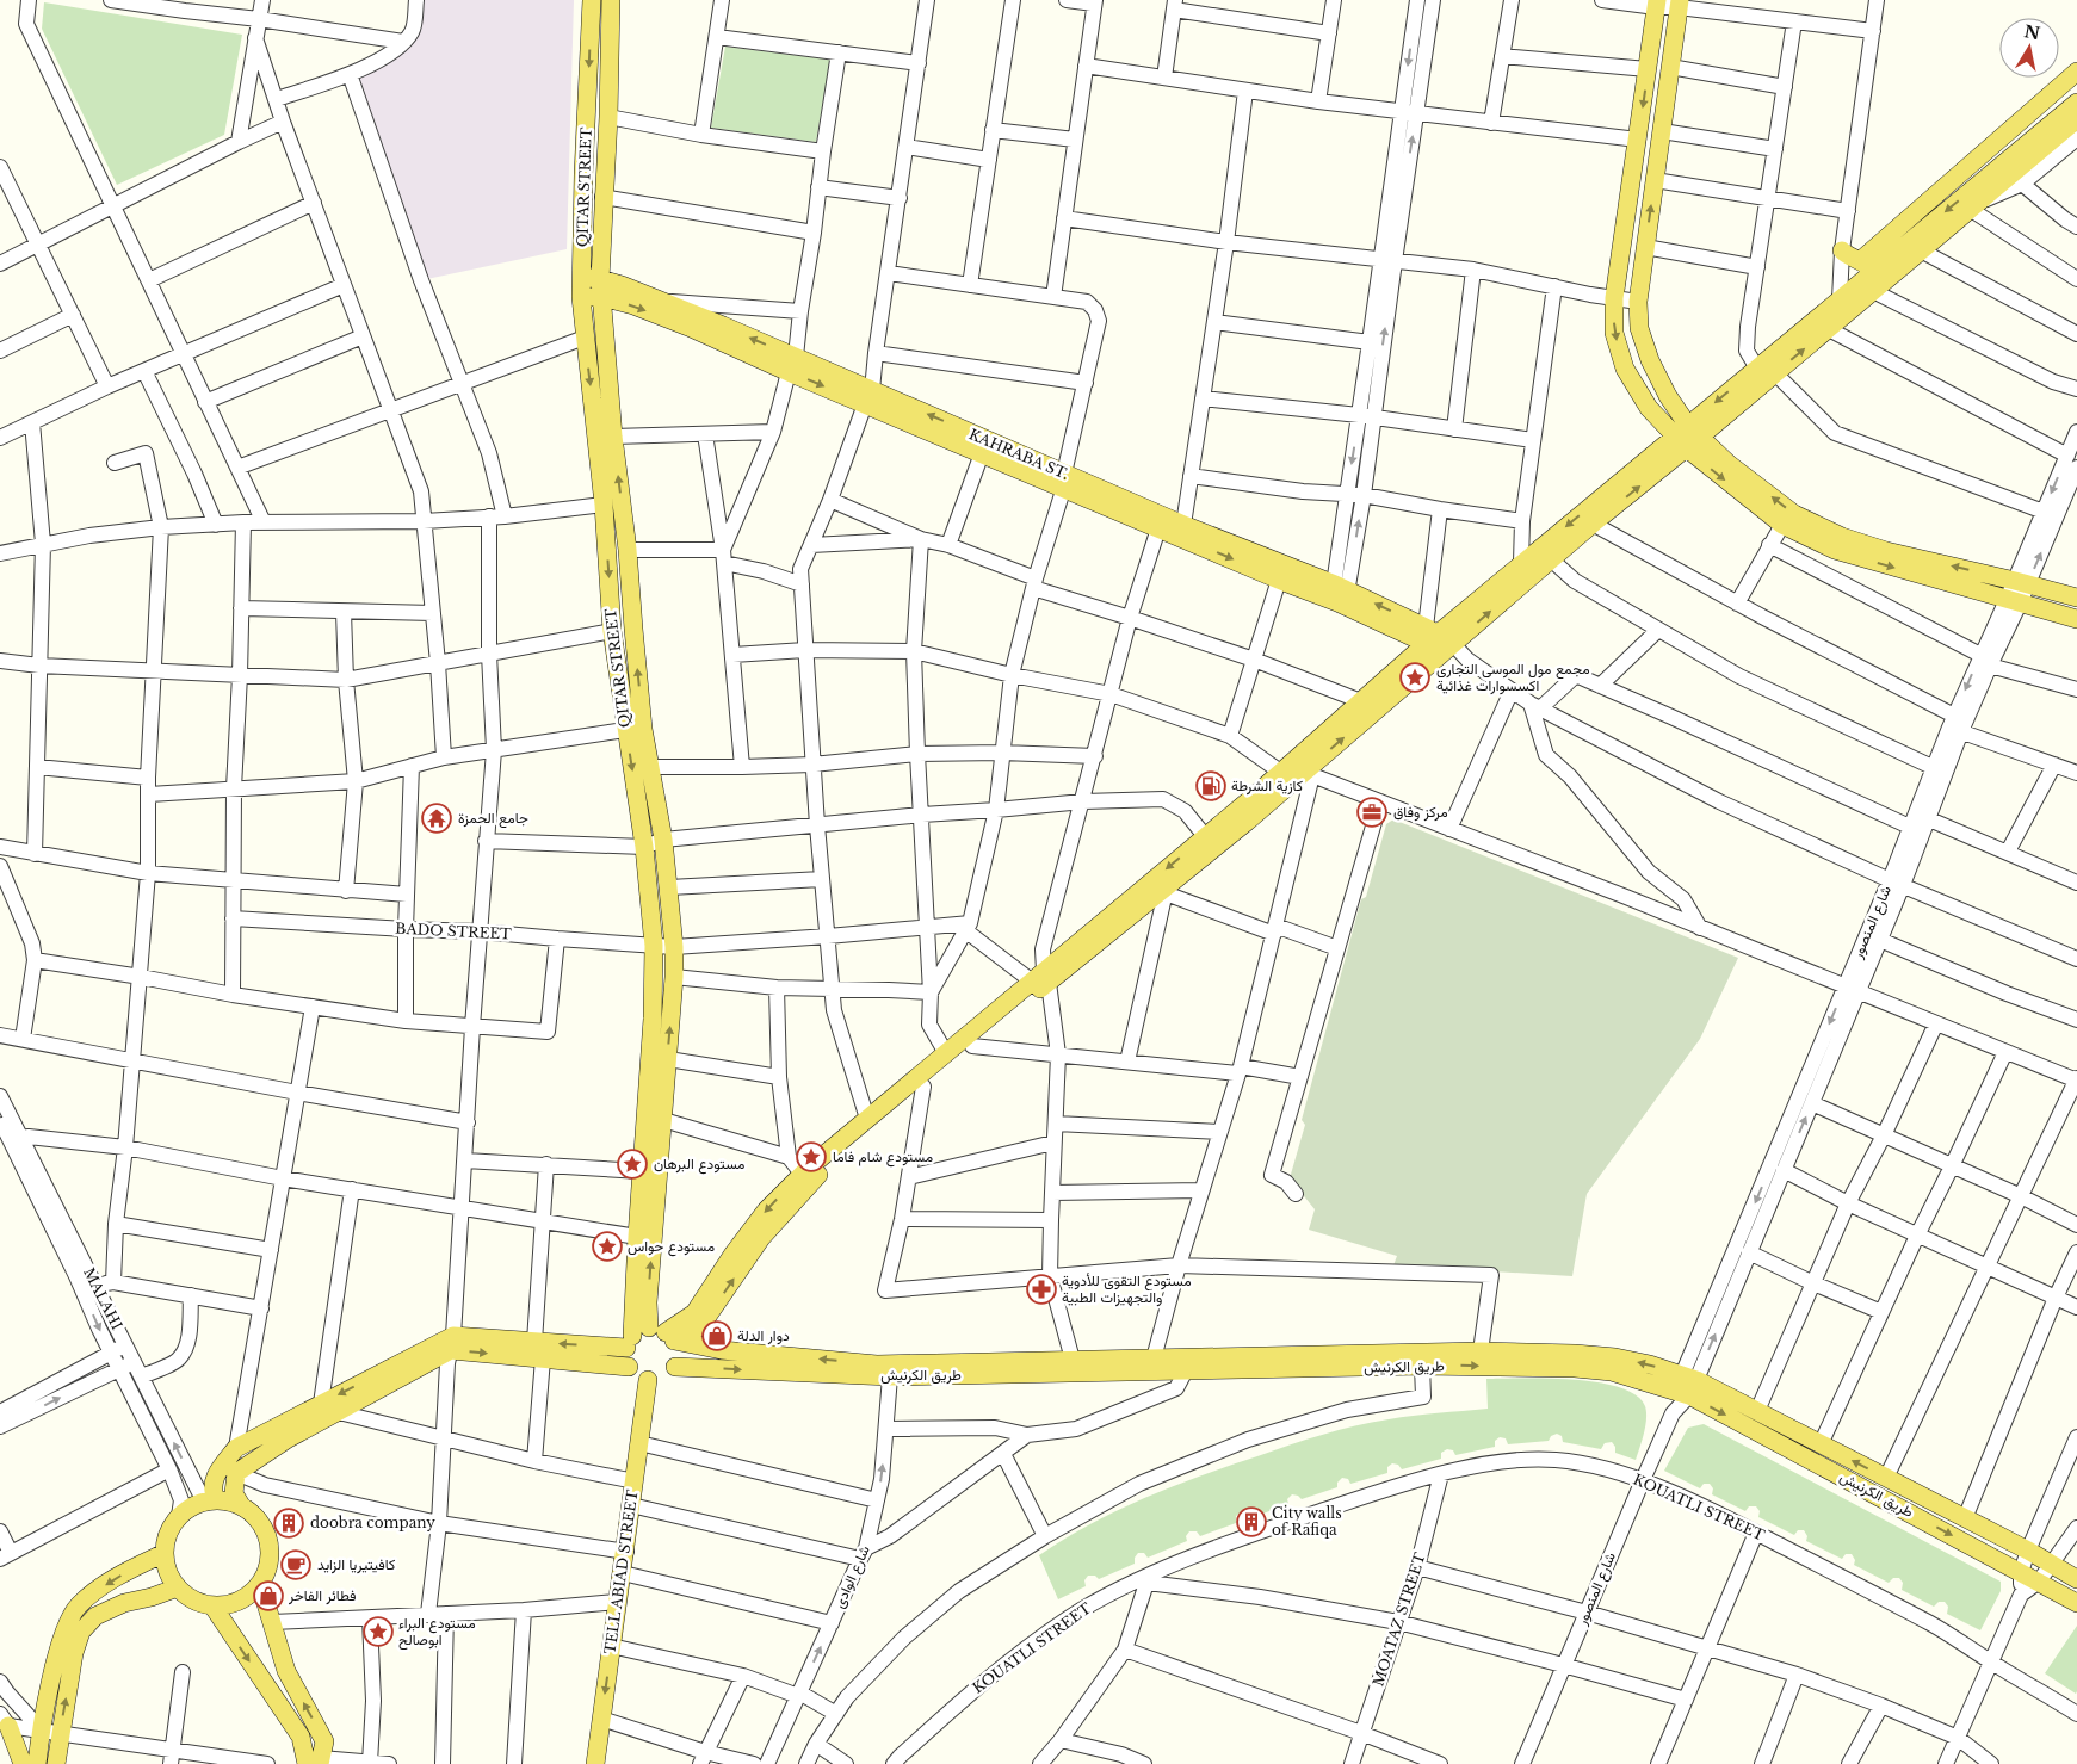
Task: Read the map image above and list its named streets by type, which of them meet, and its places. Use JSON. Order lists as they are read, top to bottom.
{
  "streets": {
    "main road": [
      "QITAR STREET",
      "KAHRABA ST.",
      "طريق الكرنيش",
      "TELL ABIAD STREET"
    ],
    "street": [
      "شارع المنصور",
      "BADO STREET",
      "MALAHI",
      "KOUATLI STREET",
      "شارع الوادى",
      "MOATAZ STREET"
    ]
  },
  "crossings": [
    ["QITAR STREET", "KAHRABA ST."],
    ["QITAR STREET", "BADO STREET"],
    ["QITAR STREET", "طريق الكرنيش"],
    ["QITAR STREET", "TELL ABIAD STREET"],
    ["شارع المنصور", "طريق الكرنيش"],
    ["شارع المنصور", "KOUATLI STREET"],
    ["طريق الكرنيش", "TELL ABIAD STREET"],
    ["طريق الكرنيش", "شارع الوادى"],
    ["KOUATLI STREET", "MOATAZ STREET"]
  ],
  "one_way": ["شارع الوادى"],
  "places": {
    "place": [
      "مجمع مول الموسى التجاري اكسسوارات غذائية",
      "مستودع شام فاما",
      "مستودع البرهان",
      "مستودع حواس",
      "مستودع البراء ابوصالح"
    ],
    "fuel station": ["كازية الشرطة"],
    "office": ["مركز وفاق"],
    "temple": ["جامع الحمزة"],
    "pharmacy": ["مستودع التقوى للأدوية والتجهيزات الطبية"],
    "shop": ["دوار الدلة", "فطائر الفاخر"],
    "building": ["City walls of Rafiqa", "doobra company"],
    "cafe": ["كافيتيريا الزايد"]
  },
  "north": "top"
}
